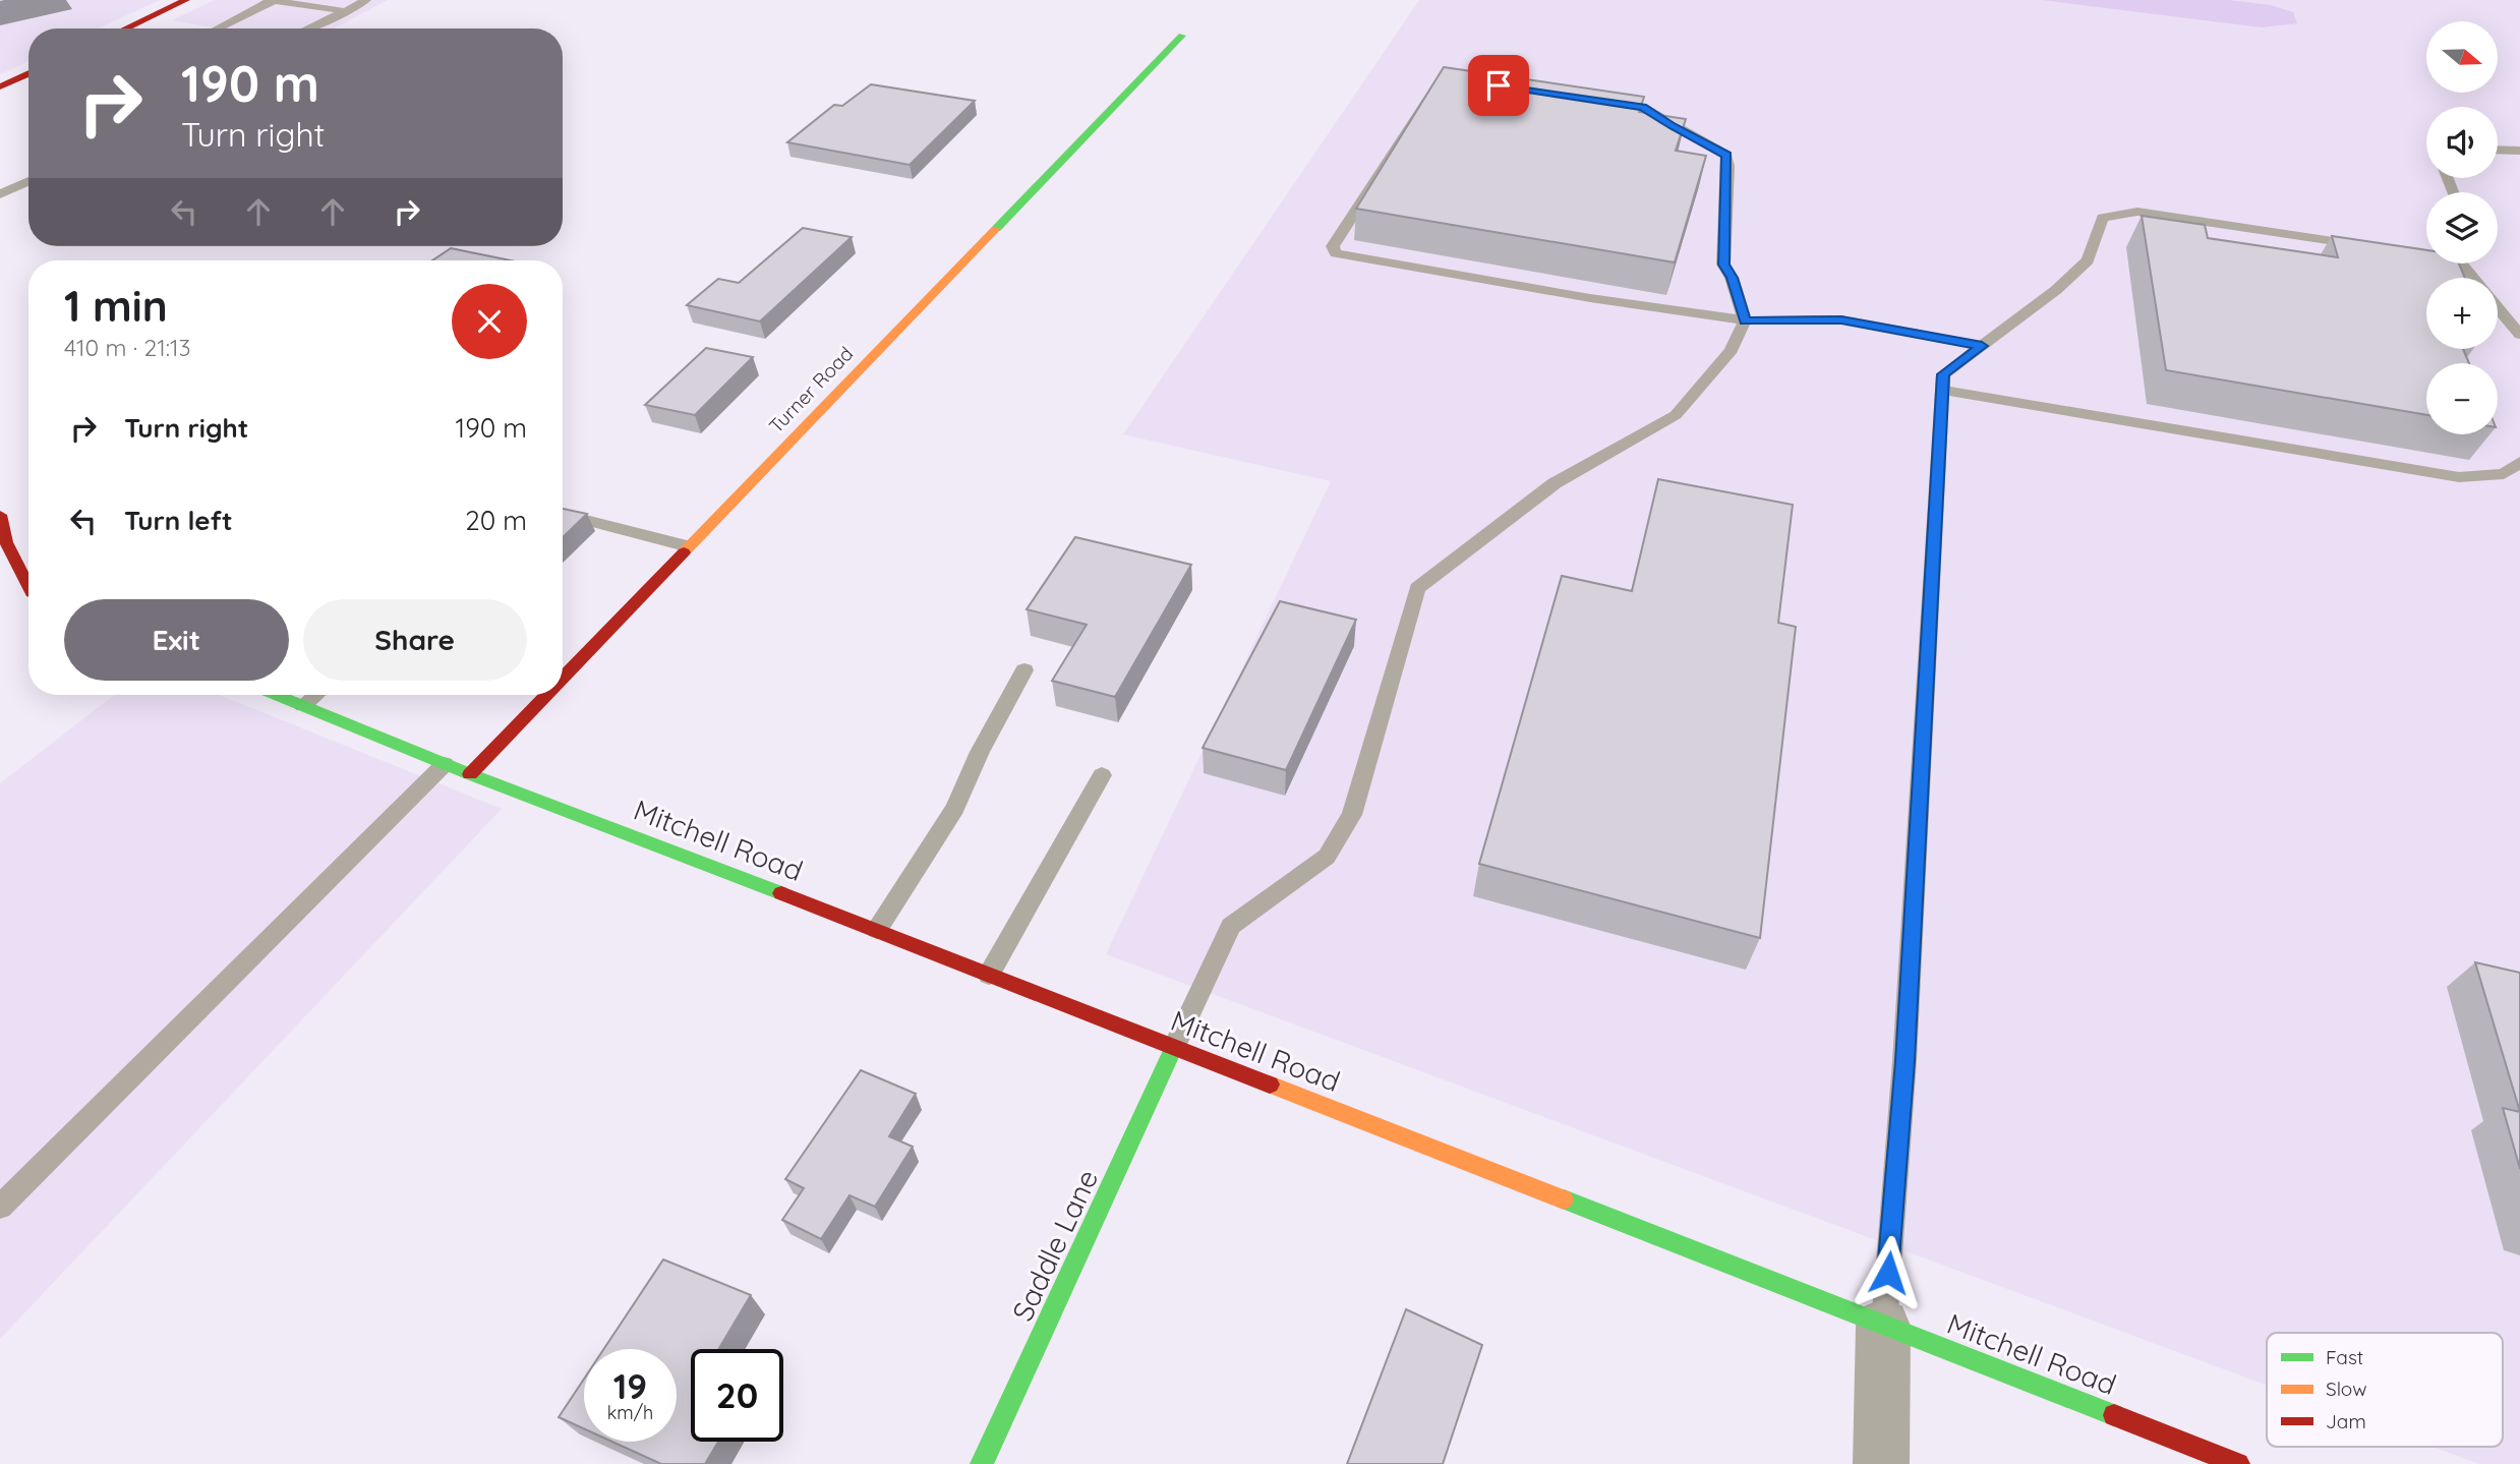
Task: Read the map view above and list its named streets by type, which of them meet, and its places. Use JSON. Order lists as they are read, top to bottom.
{
  "streets": {
    "street": ["Turner Road", "Mitchell Road", "Saddle Lane"]
  },
  "crossings": [
    ["Turner Road", "Mitchell Road"],
    ["Mitchell Road", "Saddle Lane"]
  ],
  "legend": ["Fast", "Slow", "Jam"],
  "north": "right",
  "page": {
    "map_buttons": ["+", "−"],
    "turn": ["190 m", "Turn right"],
    "heading": ["1 min", "410 m · 21:13"],
    "list": [
      {
        "name": "Turn right",
        "value": "190 m"
      },
      {
        "name": "Turn left",
        "value": "20 m"
      }
    ],
    "buttons": ["Exit", "Share"],
    "speed": "19 km/h",
    "limit": "20"
  }
}
